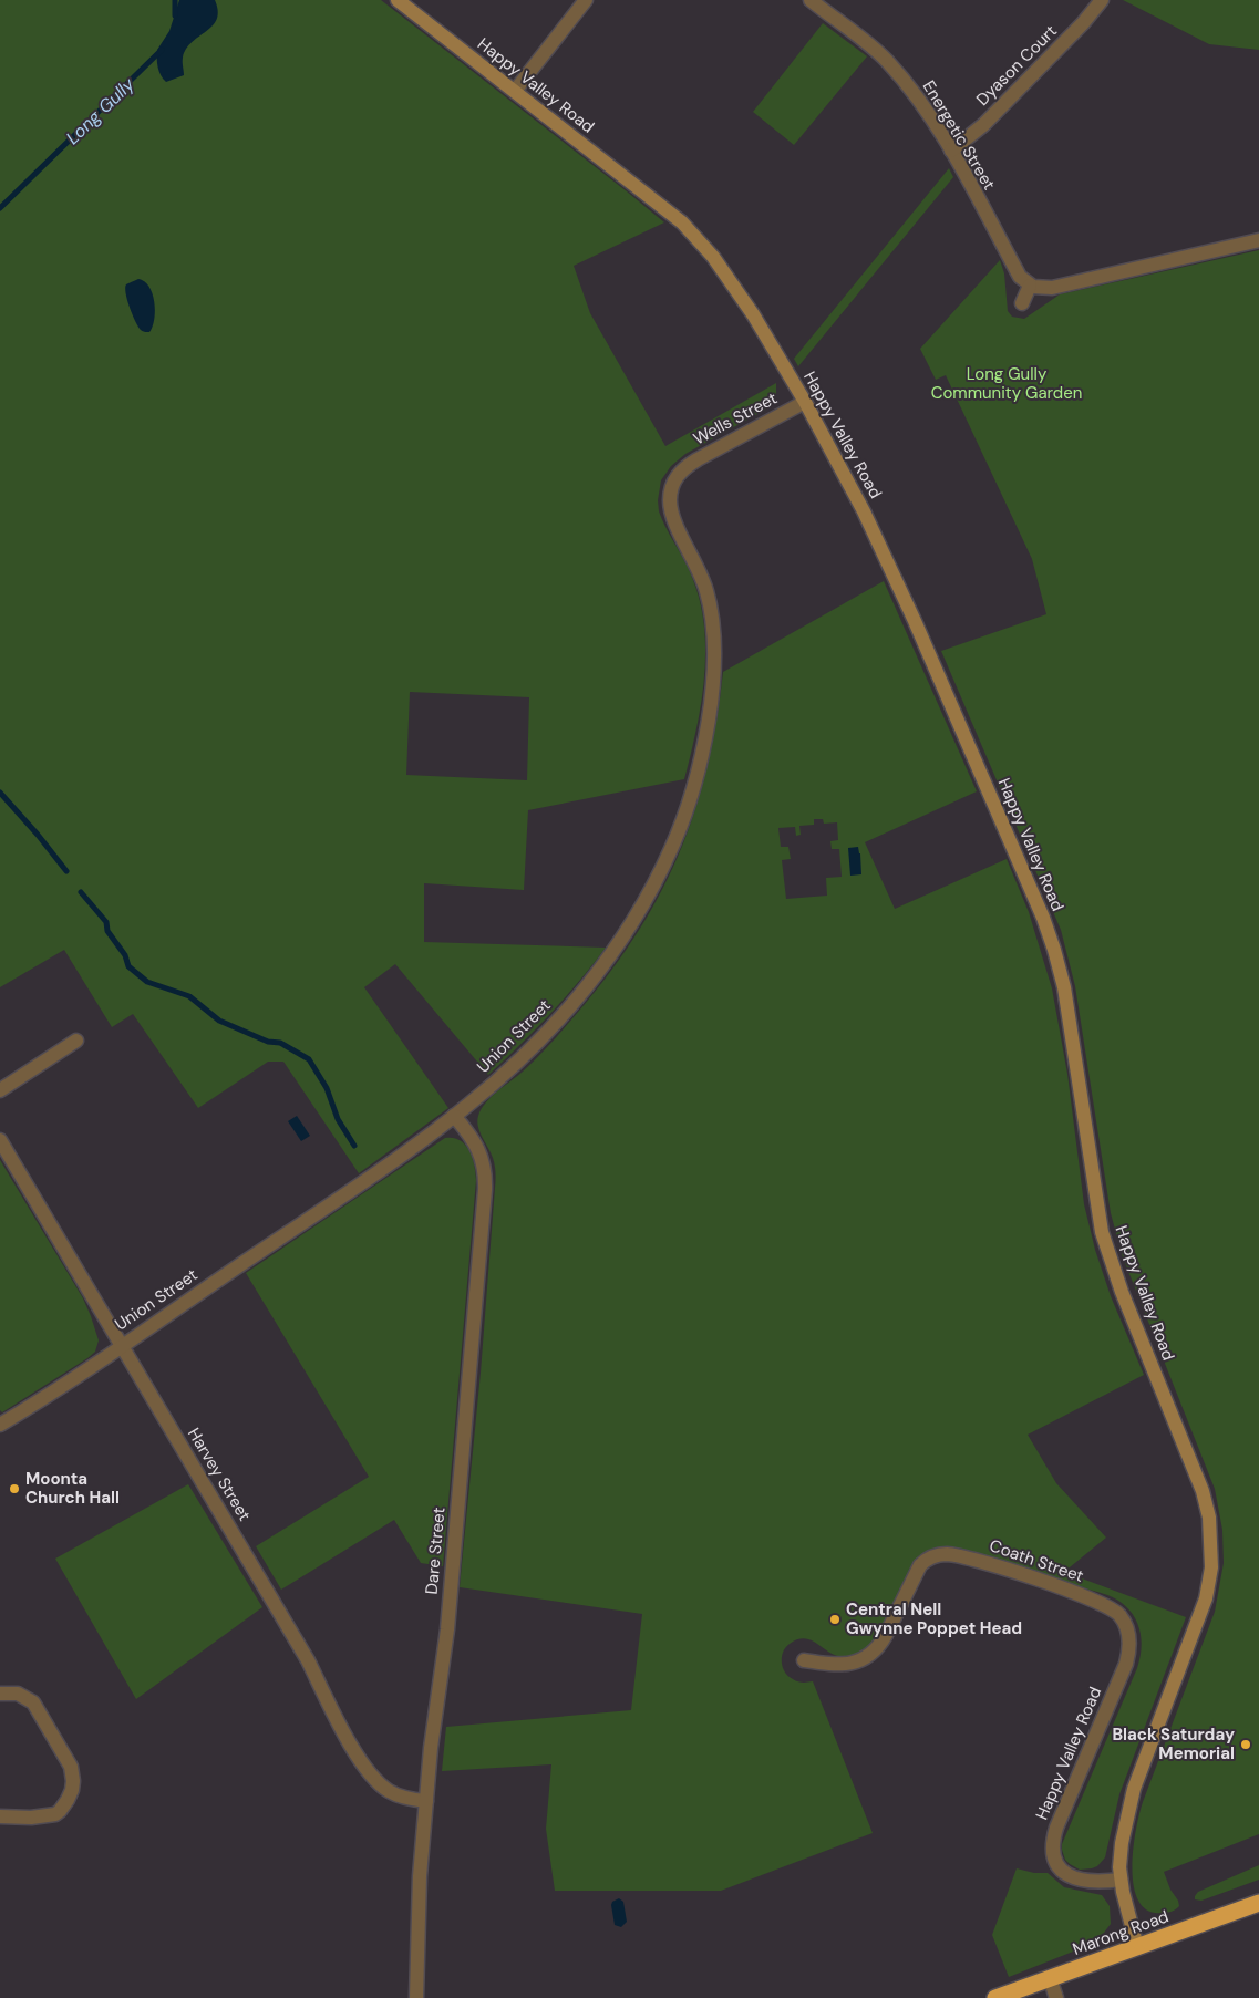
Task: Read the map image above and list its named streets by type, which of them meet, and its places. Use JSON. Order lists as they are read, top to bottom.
{
  "streets": {
    "highway": ["Marong Road"],
    "street": [
      "Dyason Court",
      "Happy Valley Road",
      "Energetic Street",
      "Wells Street",
      "Union Street",
      "Harvey Street",
      "Dare Street",
      "Coath Street"
    ]
  },
  "crossings": [
    ["Dyason Court", "Energetic Street"],
    ["Happy Valley Road", "Wells Street"],
    ["Happy Valley Road", "Coath Street"],
    ["Happy Valley Road", "Marong Road"],
    ["Wells Street", "Union Street"],
    ["Union Street", "Harvey Street"],
    ["Union Street", "Dare Street"],
    ["Harvey Street", "Dare Street"]
  ],
  "water": ["Long Gully"],
  "parks": ["Long Gully Community Garden"],
  "places": ["Moonta Church Hall", "Central Nell Gwynne Poppet Head", "Black Saturday Memorial"]
}
